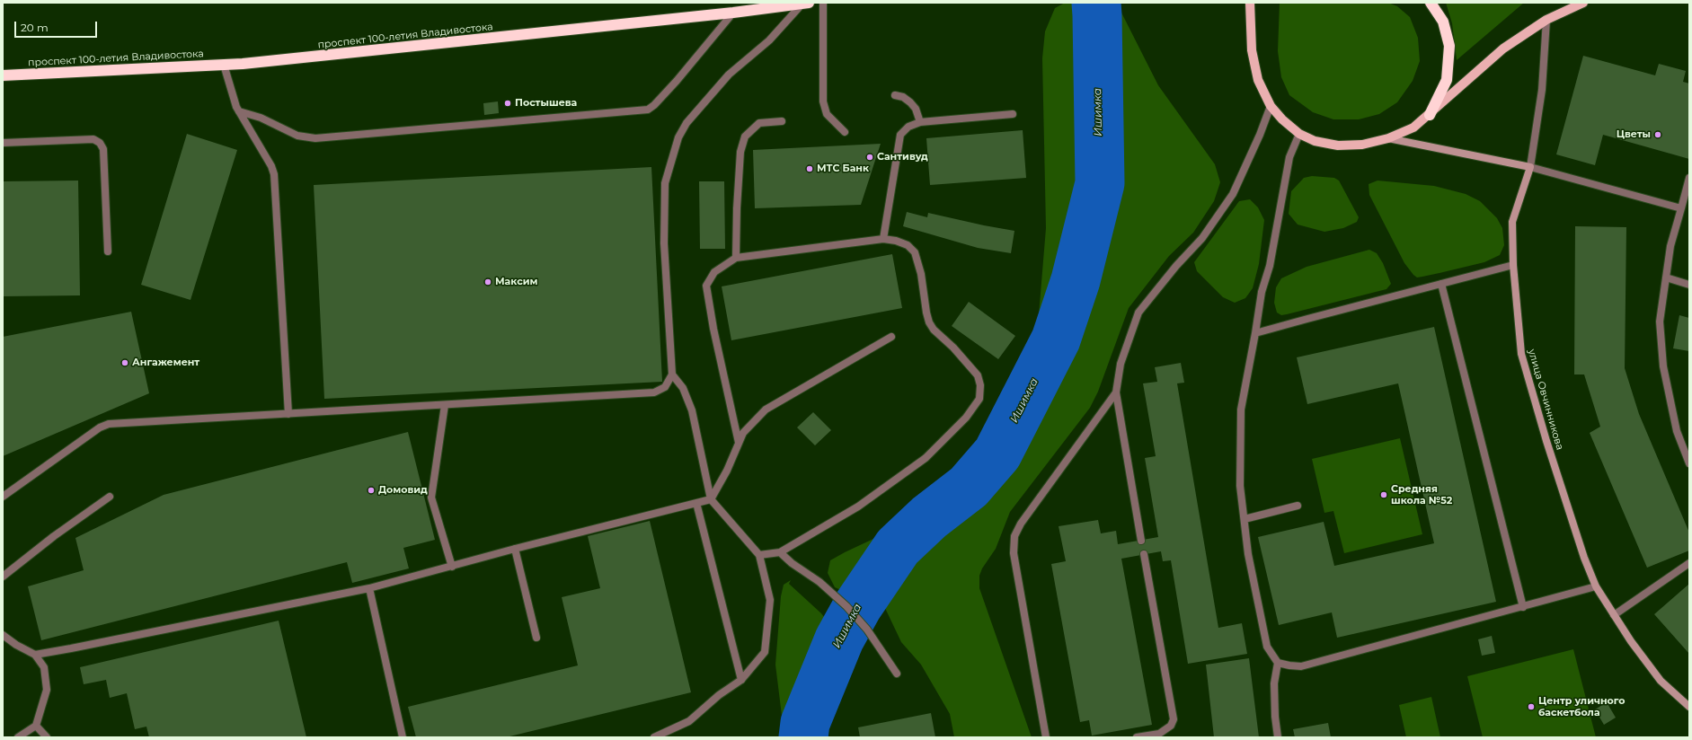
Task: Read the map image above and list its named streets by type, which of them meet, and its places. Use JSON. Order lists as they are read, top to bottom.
{
  "streets": {
    "highway": ["проспект 100-летия Владивостока"],
    "street": ["улица Овчинникова"]
  },
  "water": ["Ишимка"],
  "places": [
    "Постышева",
    "Цветы",
    "Сантивуд",
    "МТС Банк",
    "Максим",
    "Ангажемент",
    "Домовид",
    "Средняя школа №52",
    "Центр уличного баскетбола"
  ],
  "scale_bar": "20 m"
}
